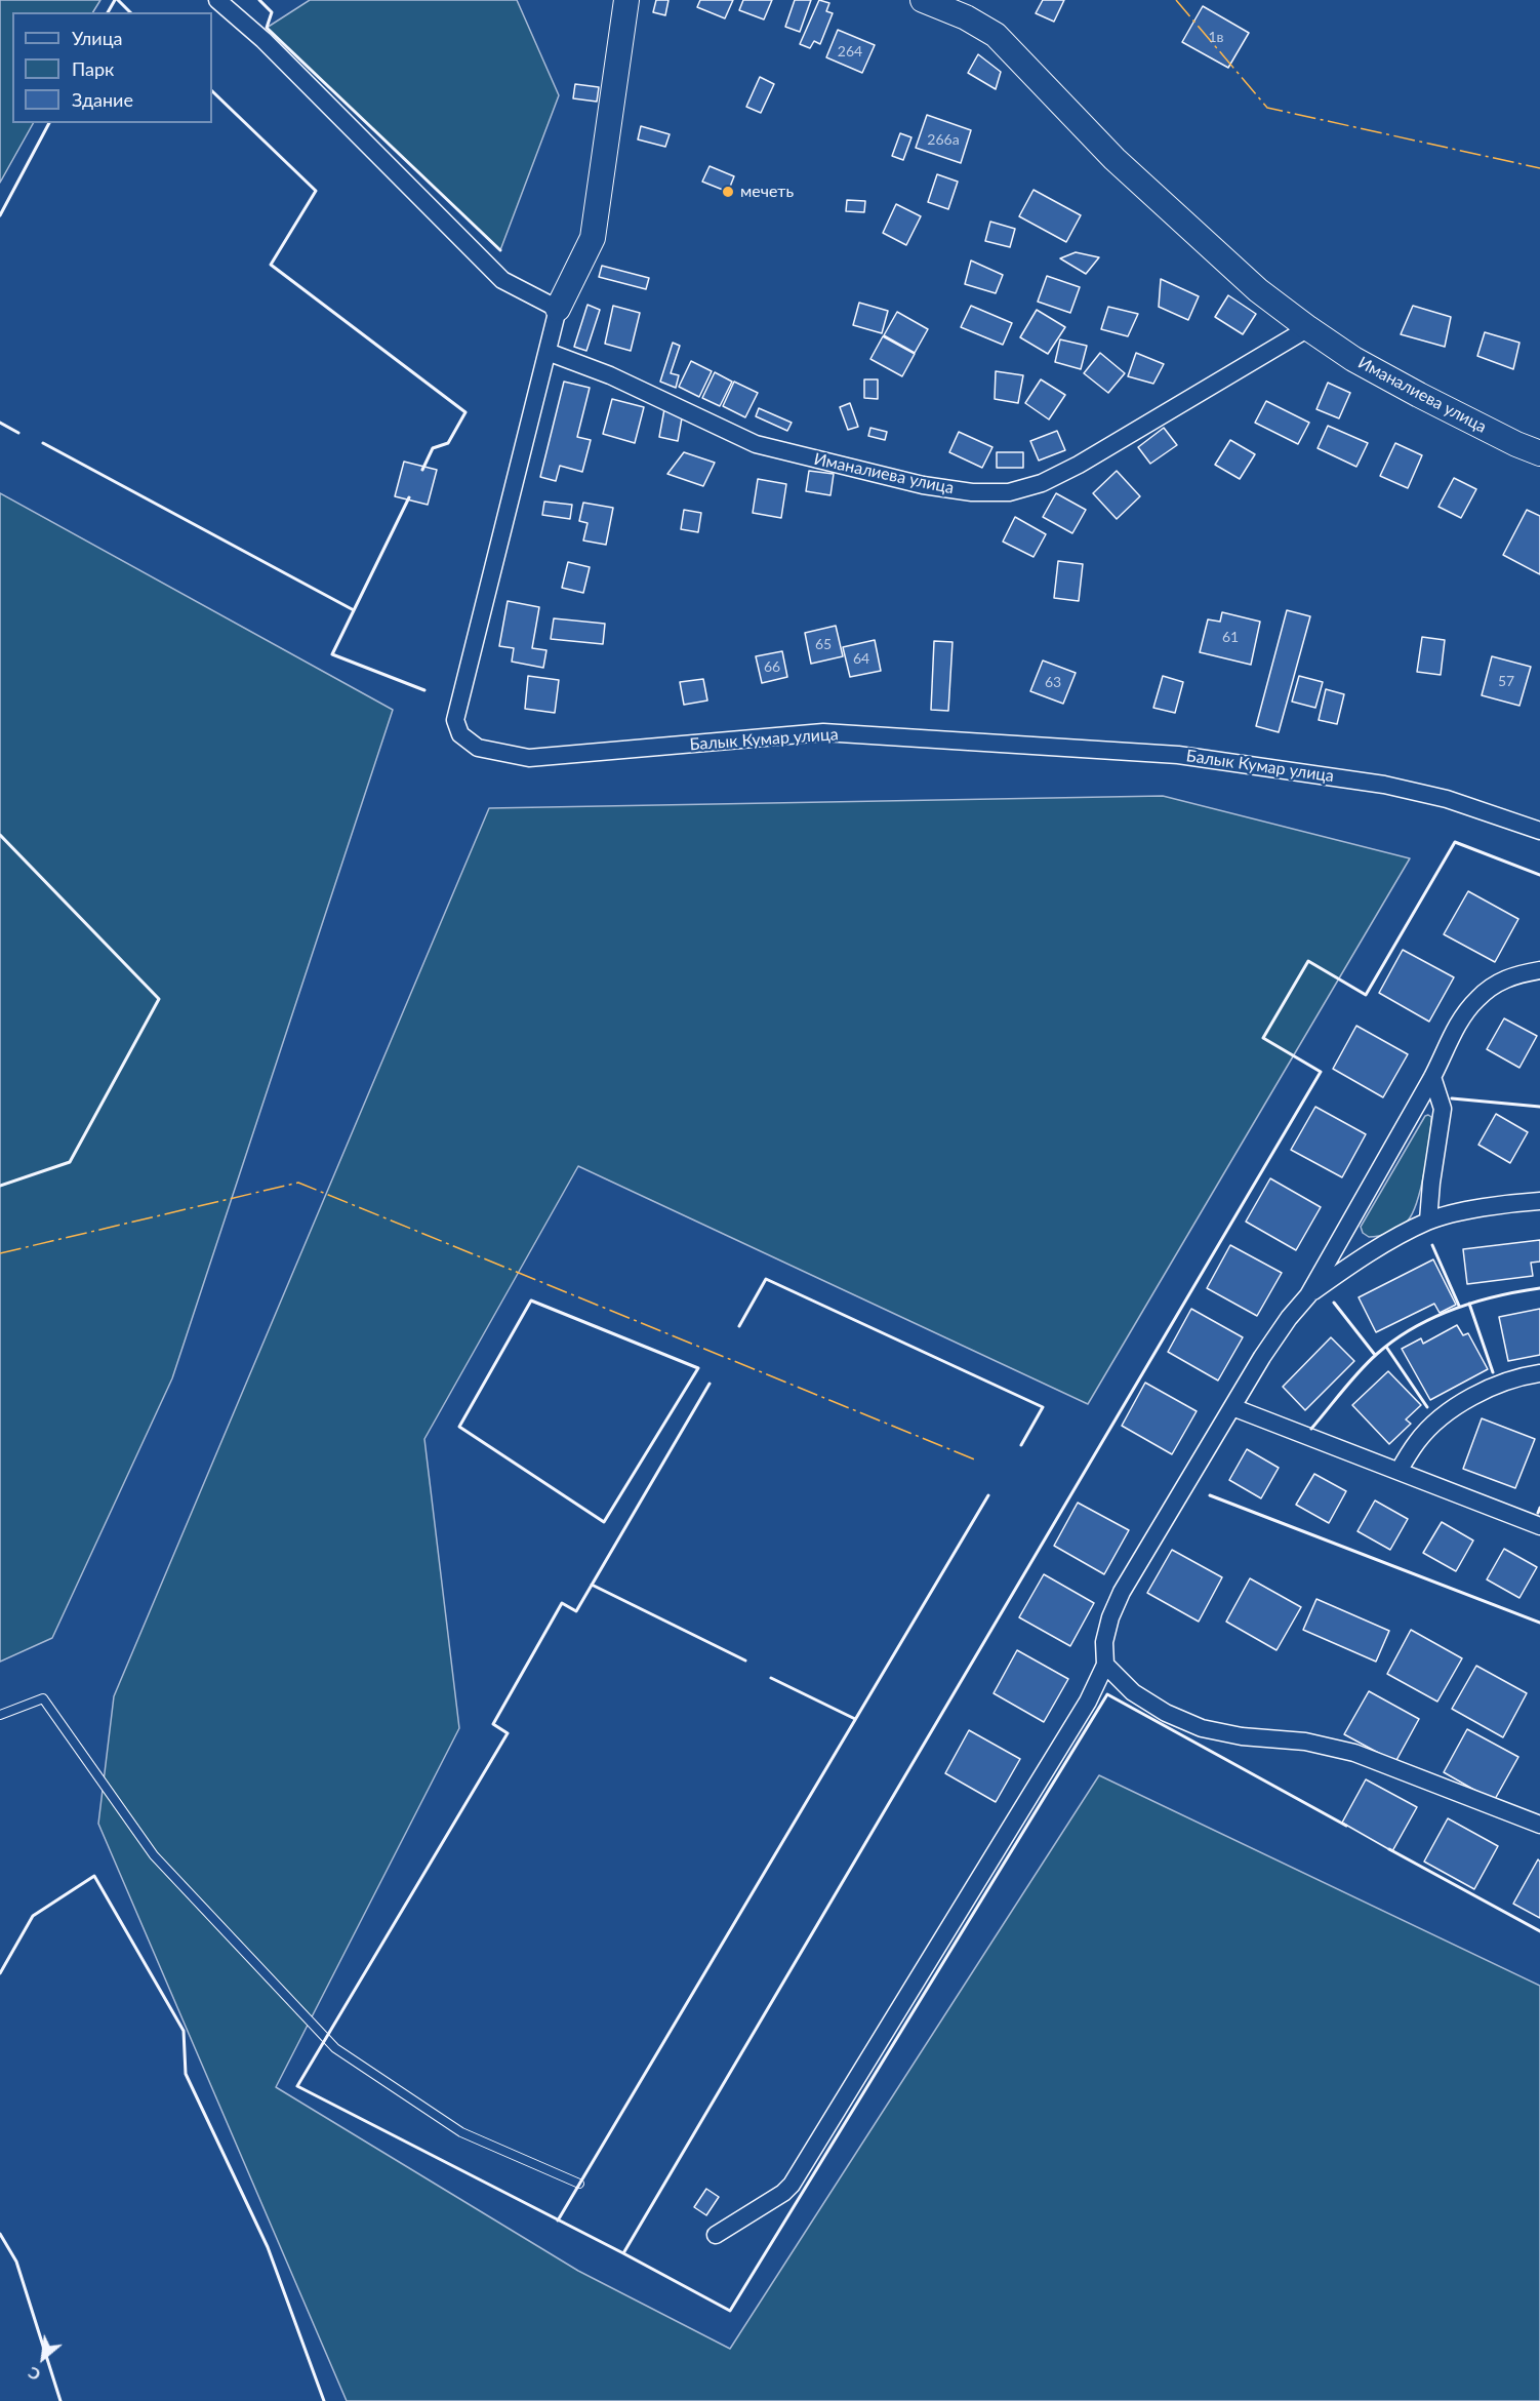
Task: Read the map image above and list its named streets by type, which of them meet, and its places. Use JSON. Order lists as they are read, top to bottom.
{
  "streets": {
    "street": ["Иманалиева улица", "Балык Кумар улица"]
  },
  "crossings": [
    ["Иманалиева улица", "Балык Кумар улица"]
  ],
  "places": ["мечеть"],
  "house_numbers": [
    "1в",
    "264",
    "266а",
    "61",
    "65",
    "64",
    "66",
    "57",
    "63"
  ],
  "legend": ["Улица", "Парк", "Здание"],
  "north": "bottom left"
}
